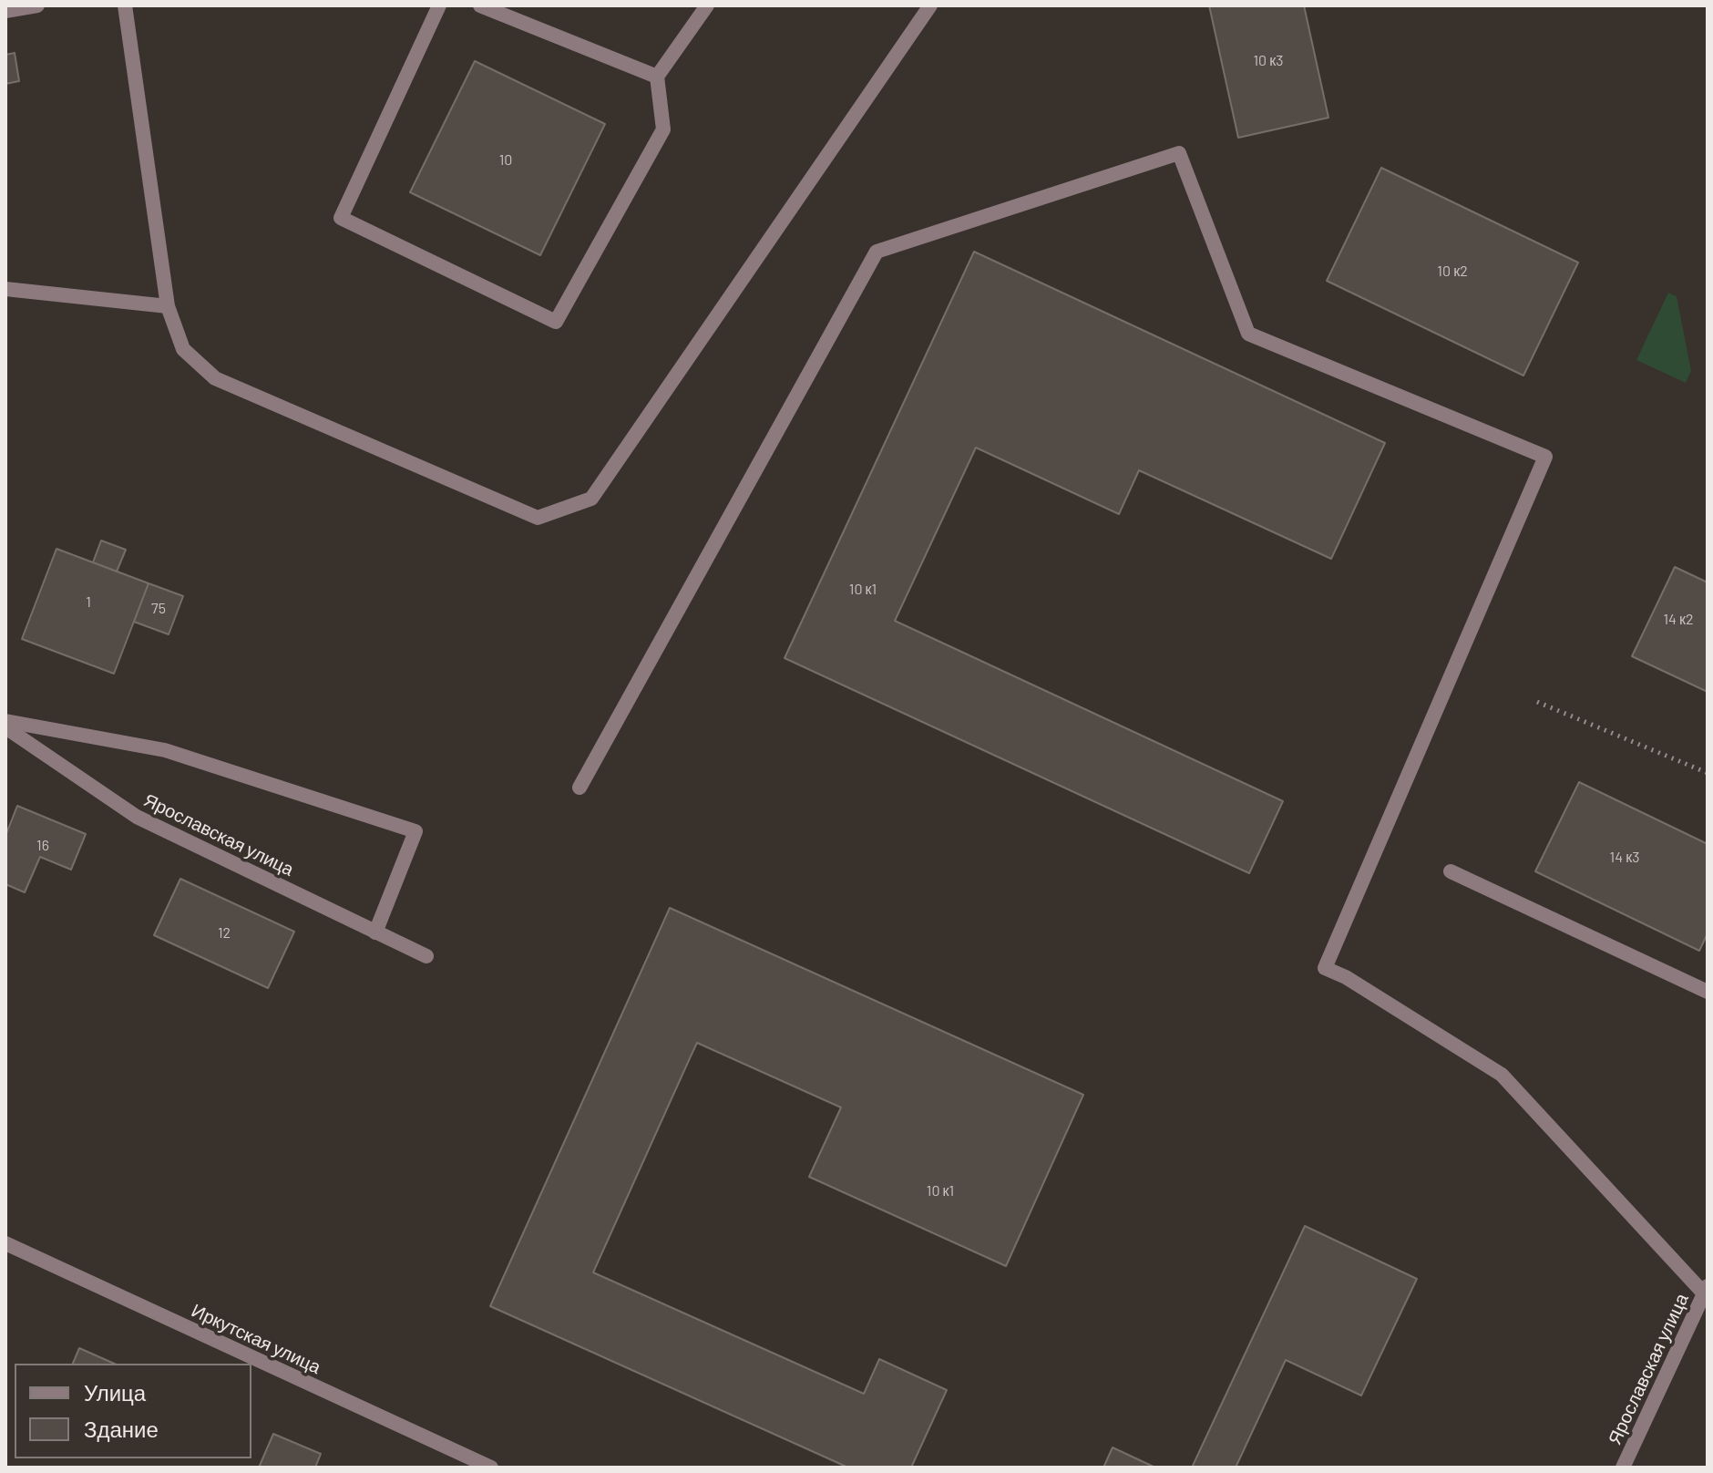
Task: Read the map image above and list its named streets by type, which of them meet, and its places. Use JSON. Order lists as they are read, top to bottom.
{
  "streets": {
    "street": ["Ярославская улица", "Иркутская улица"]
  },
  "house_numbers": [
    "10 к3",
    "10",
    "10 к2",
    "10 к1",
    "1",
    "75",
    "14 к2",
    "16",
    "14 к3",
    "12",
    "10 к1"
  ],
  "legend": ["Улица", "Здание"]
}
